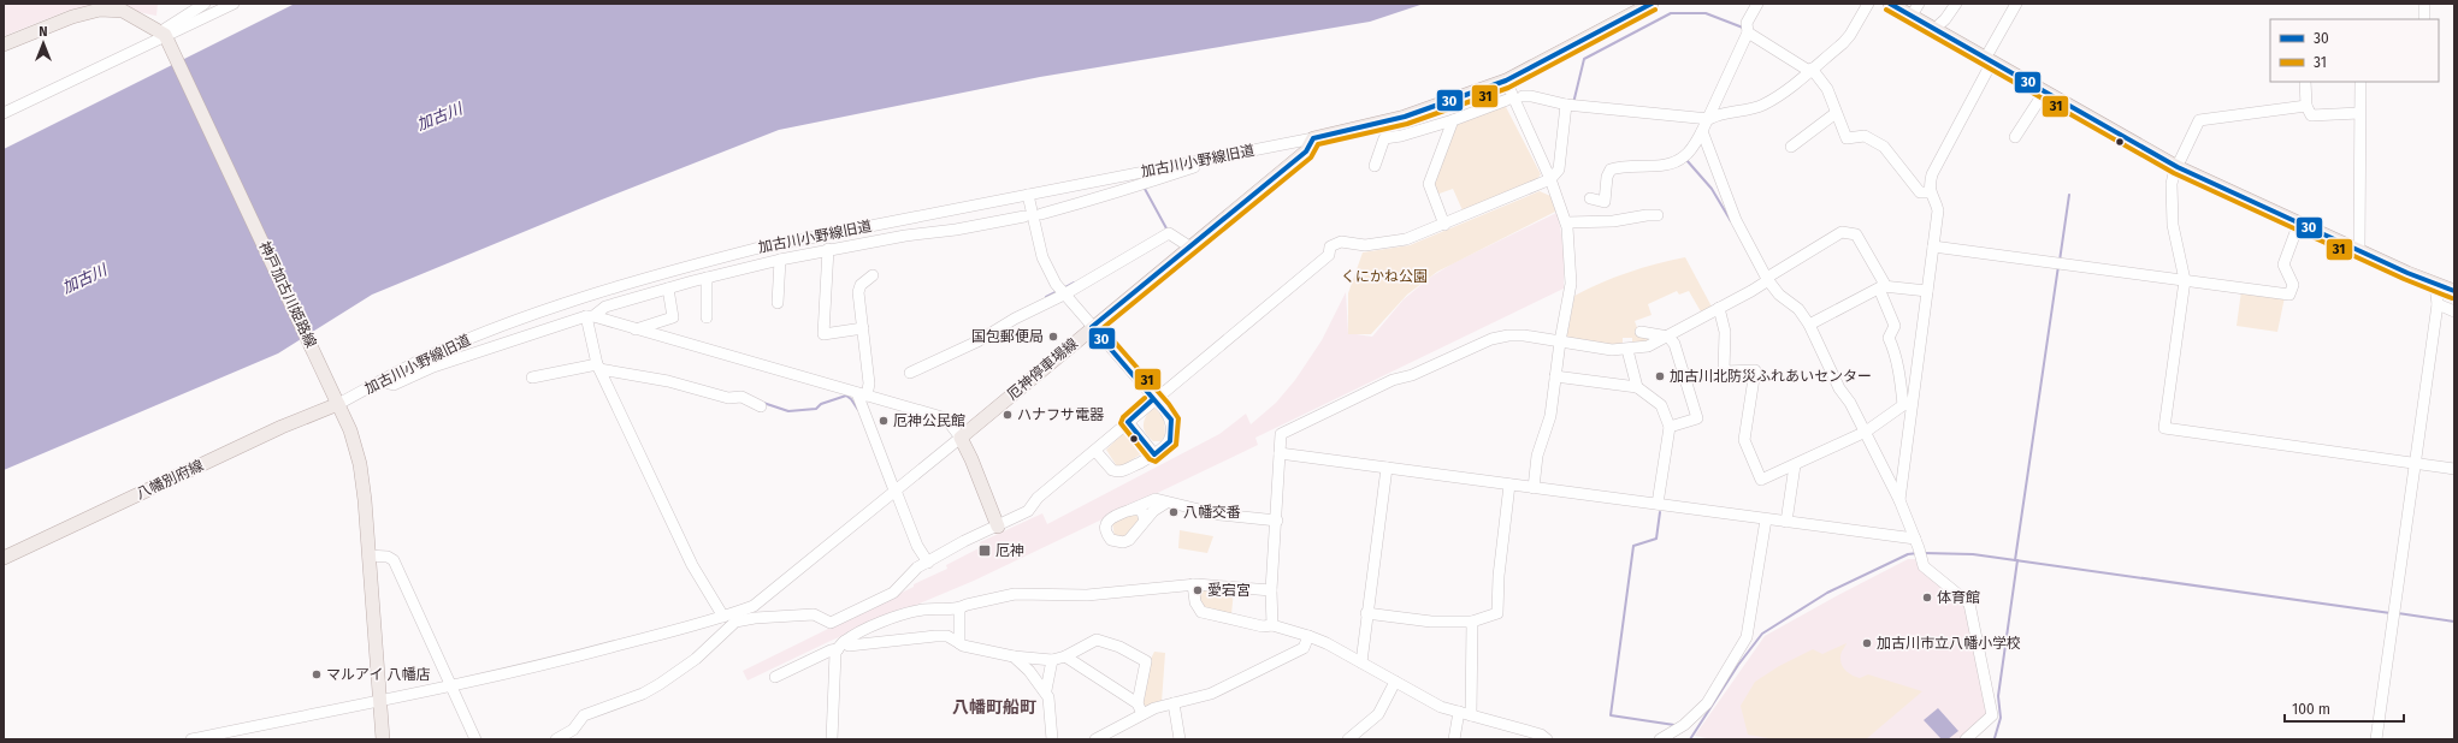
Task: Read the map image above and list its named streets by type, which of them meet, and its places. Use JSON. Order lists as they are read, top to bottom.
{
  "streets": {
    "main road": ["神戸加古川姫路線", "厄神停車場線", "八幡別府線"],
    "street": ["加古川小野線旧道"]
  },
  "crossings": [
    ["加古川小野線旧道", "神戸加古川姫路線"],
    ["加古川小野線旧道", "厄神停車場線"],
    ["加古川小野線旧道", "八幡別府線"],
    ["神戸加古川姫路線", "八幡別府線"]
  ],
  "districts": ["八幡町船町"],
  "water": ["加古川"],
  "parks": ["くにかね公園"],
  "places": {
    "other": [
      "国包郵便局",
      "加古川北防災ふれあいセンター",
      "ハナフサ電器",
      "厄神公民館",
      "八幡交番",
      "愛宕宮",
      "体育館",
      "加古川市立八幡小学校",
      "マルアイ 八幡店"
    ],
    "transit": ["厄神"]
  },
  "lines": ["transit line 30", "transit line 31"],
  "legend": ["30", "31"],
  "scale_bar": "100 m",
  "north": "top"
}
